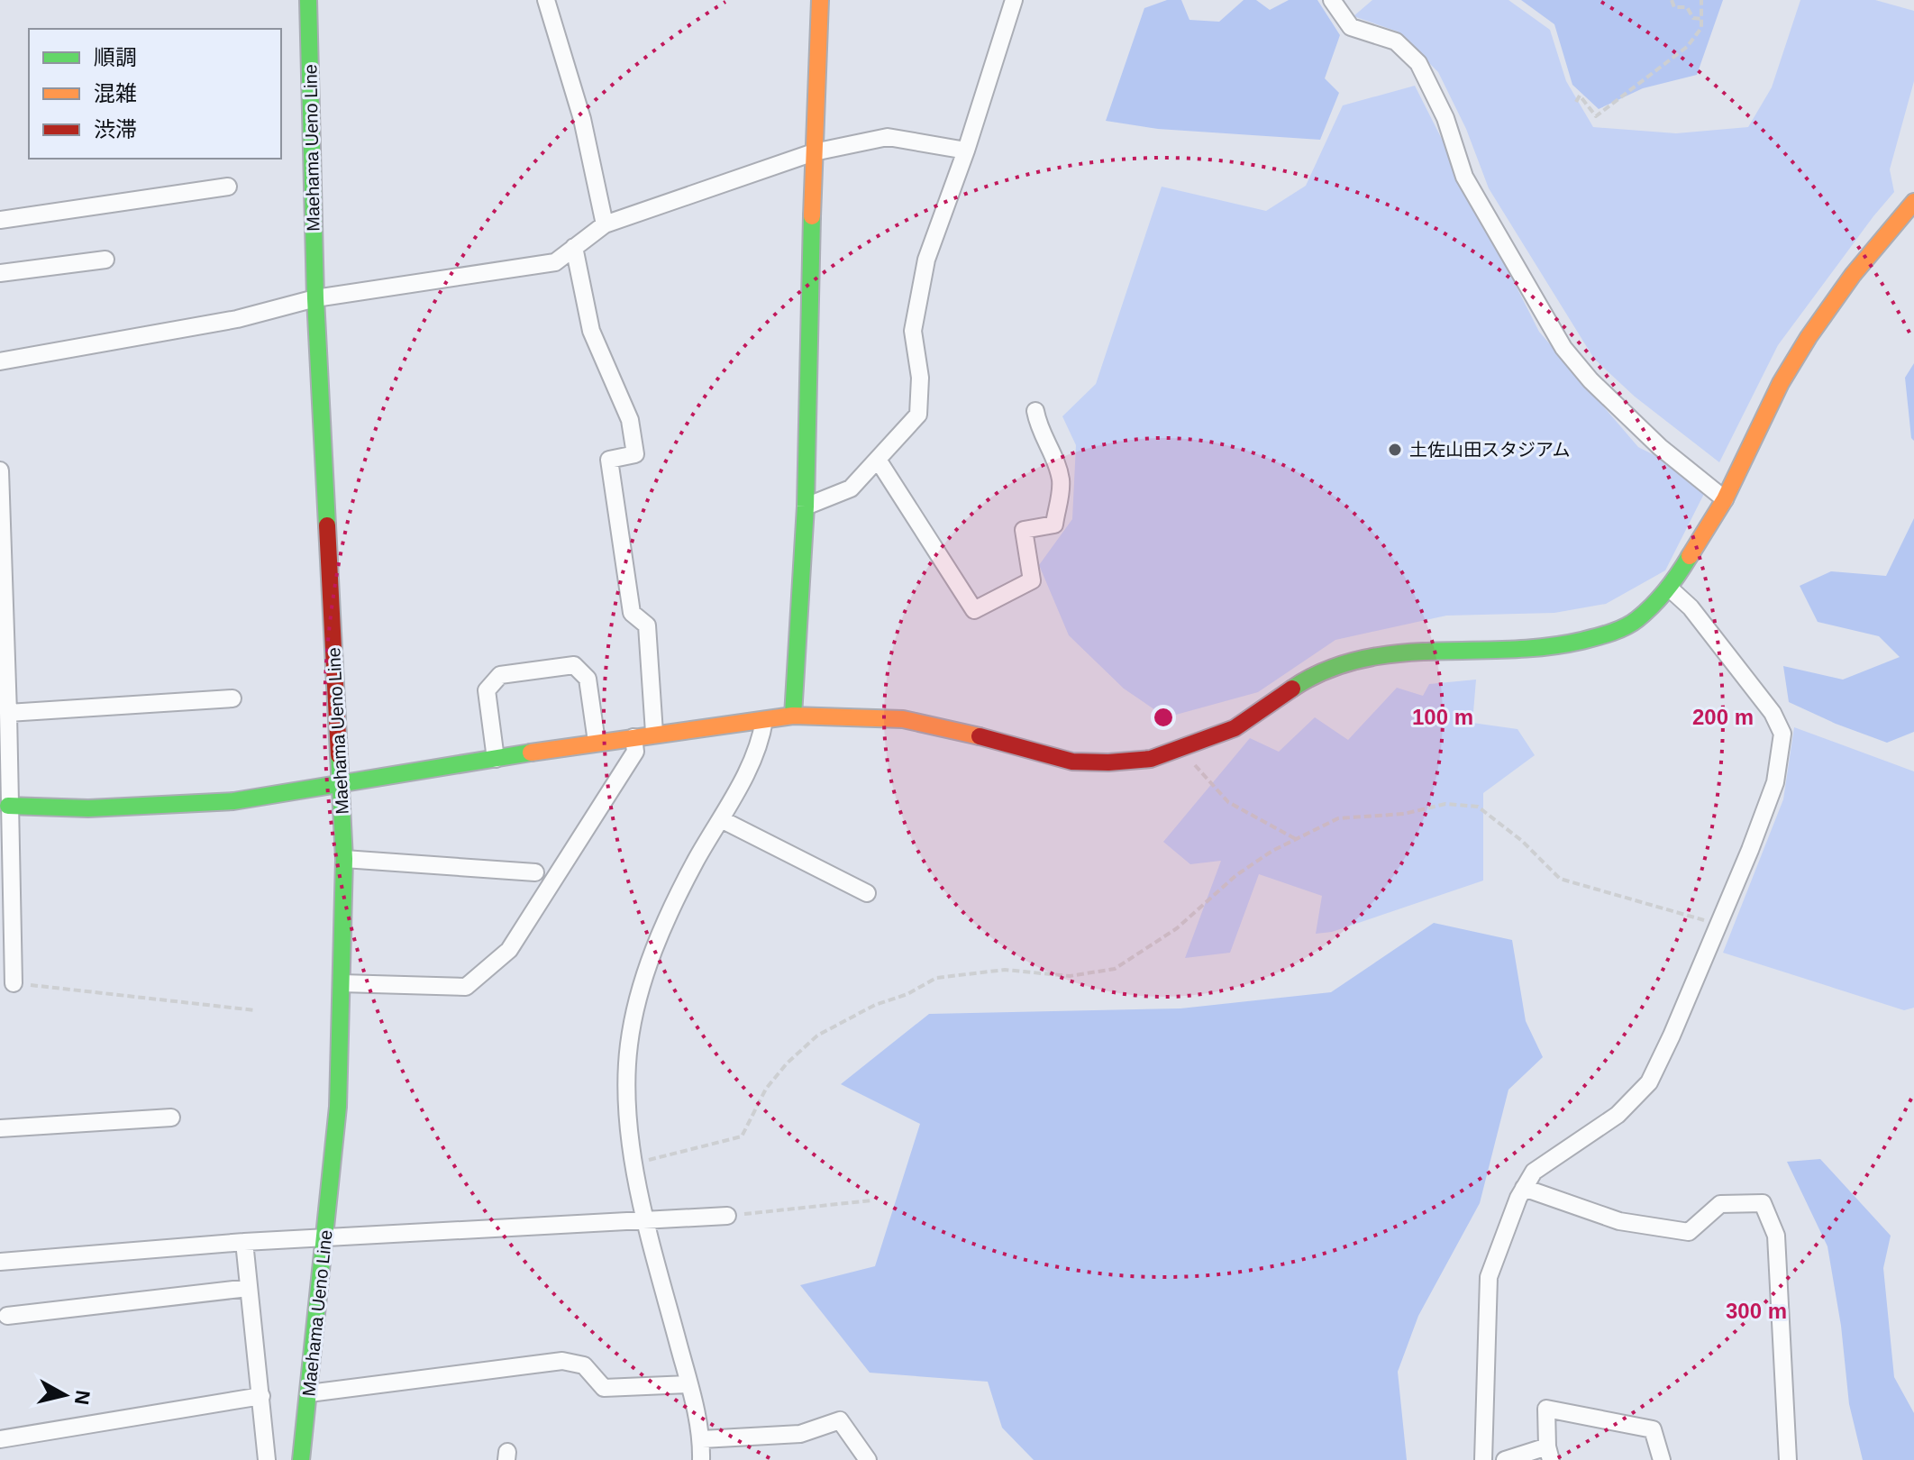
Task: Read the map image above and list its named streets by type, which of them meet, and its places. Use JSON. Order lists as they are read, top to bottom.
{
  "streets": {
    "street": ["Maehama Ueno Line"]
  },
  "places": ["土佐山田スタジアム"],
  "legend": ["順調", "混雑", "渋滞"],
  "north": "right",
  "rings": ["100 m", "200 m", "300 m"]
}
